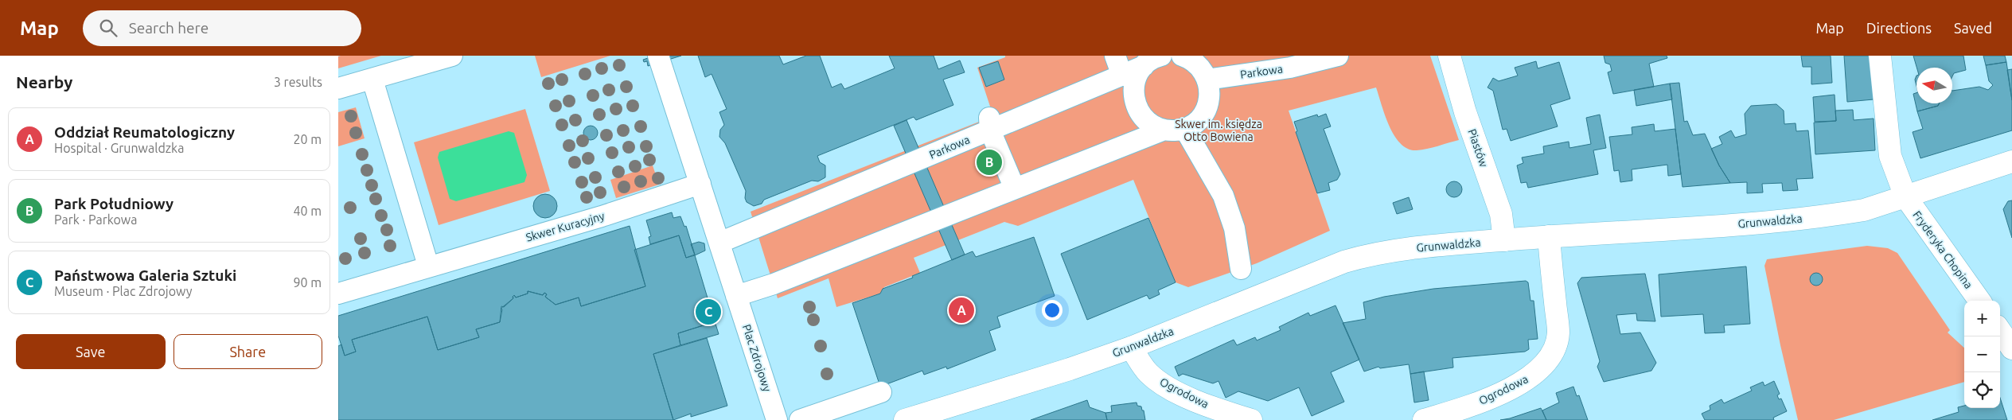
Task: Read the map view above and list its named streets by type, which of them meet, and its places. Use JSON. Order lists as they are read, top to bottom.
{
  "streets": {
    "street": [
      "Parkowa",
      "Piastów",
      "Grunwaldzka",
      "Skwer Kuracyjny",
      "Fryderyka Chopina",
      "Plac Zdrojowy",
      "Ogrodowa"
    ]
  },
  "crossings": [
    ["Parkowa", "Plac Zdrojowy"],
    ["Piastów", "Grunwaldzka"],
    ["Grunwaldzka", "Fryderyka Chopina"],
    ["Grunwaldzka", "Ogrodowa"]
  ],
  "parks": ["Skwer im. księdza Otto Bowiena"],
  "north": "left",
  "page": {
    "header": "Map",
    "search": "Search here",
    "nav": ["Map", "Directions", "Saved"],
    "heading": ["Nearby", "3 results"],
    "list": [
      {
        "mark": "A",
        "name": "Oddział Reumatologiczny",
        "note": "Hospital · Grunwaldzka",
        "value": "20 m"
      },
      {
        "mark": "B",
        "name": "Park Południowy",
        "note": "Park · Parkowa",
        "value": "40 m"
      },
      {
        "mark": "C",
        "name": "Państwowa Galeria Sztuki",
        "note": "Museum · Plac Zdrojowy",
        "value": "90 m"
      }
    ],
    "pins": ["B", "A", "C"],
    "map_buttons": ["+", "−"],
    "buttons": ["Save", "Share"]
  }
}
